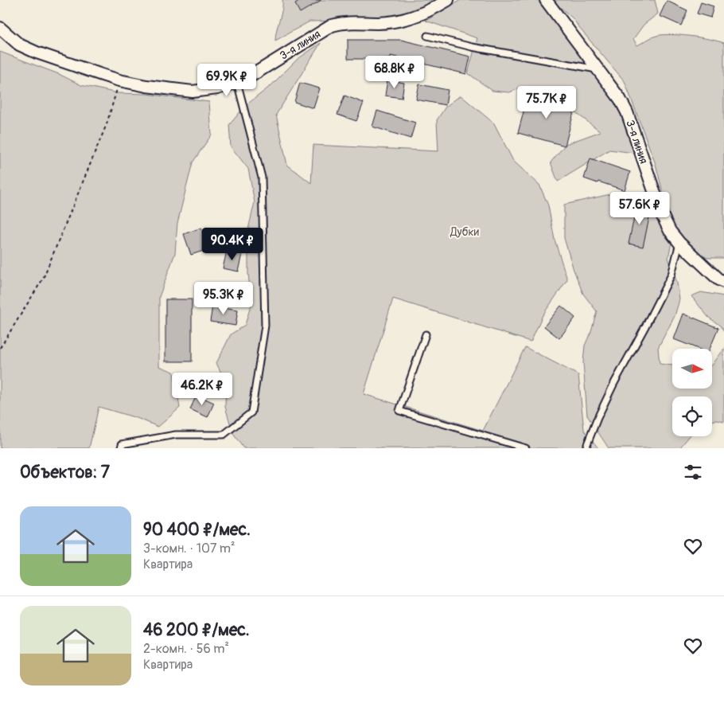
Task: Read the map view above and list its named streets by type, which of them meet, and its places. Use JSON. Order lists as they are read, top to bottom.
{
  "streets": {
    "street": ["3-я линия"]
  },
  "parks": ["Дубки"],
  "north": "right",
  "page": {
    "price": [
      "68.8K ₽",
      "69.9K ₽",
      "75.7K ₽",
      "57.6K ₽",
      "90.4K ₽",
      "95.3K ₽",
      "46.2K ₽"
    ],
    "heading": "Объектов: 7",
    "list": [
      {
        "name": "90 400 ₽/мес.",
        "note": "3-комн. · 107 m² · Квартира"
      },
      {
        "name": "46 200 ₽/мес.",
        "note": "2-комн. · 56 m² · Квартира"
      }
    ]
  }
}
